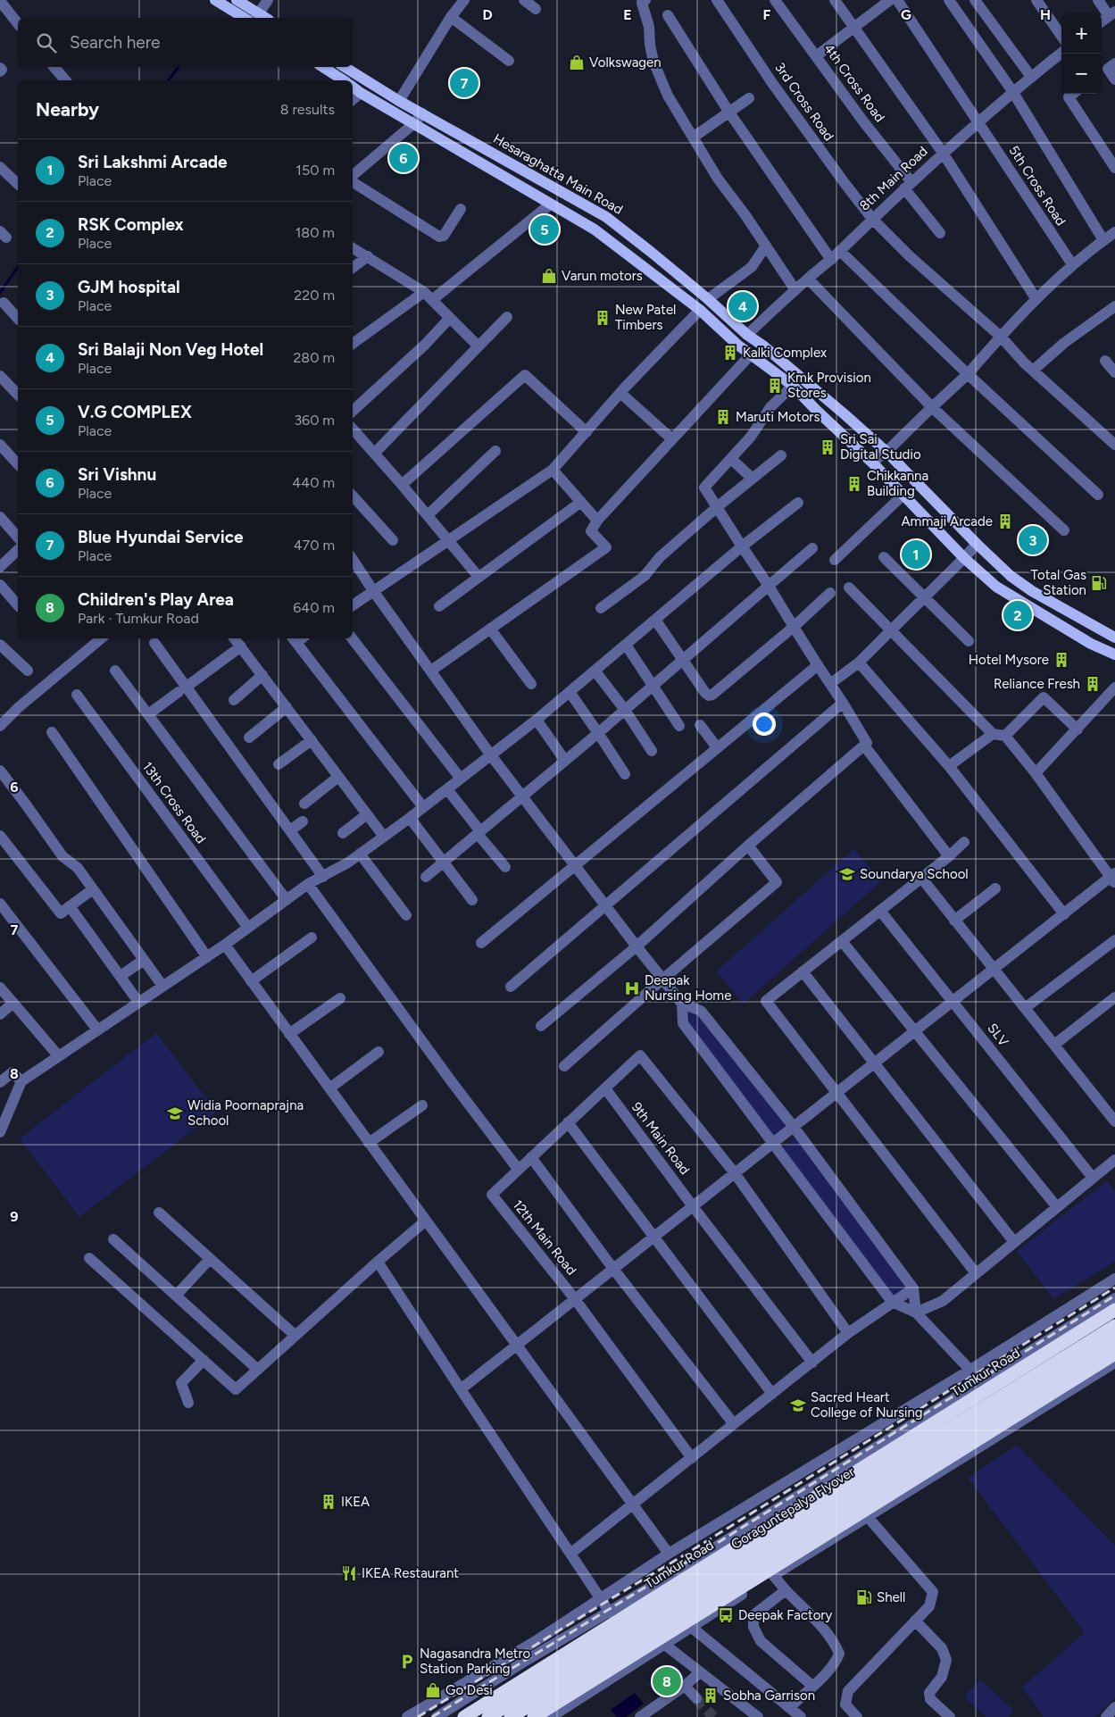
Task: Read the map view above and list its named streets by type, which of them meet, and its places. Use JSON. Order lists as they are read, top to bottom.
{
  "streets": {
    "highway": ["Tumkur Road", "Goraguntepalya Flyover"],
    "main road": ["Hesaraghatta Main Road"],
    "street": [
      "4th Cross Road",
      "3rd Cross Road",
      "8th Main Road",
      "5th Cross Road",
      "13th Cross Road",
      "SLV",
      "9th Main Road",
      "12th Main Road"
    ]
  },
  "crossings": [
    ["4th Cross Road", "8th Main Road"],
    ["3rd Cross Road", "8th Main Road"],
    ["Hesaraghatta Main Road", "8th Main Road"],
    ["8th Main Road", "5th Cross Road"]
  ],
  "places": {
    "shop": ["Volkswagen", "Varun motors", "Go Desi"],
    "building": [
      "New Patel Timbers",
      "Kalki Complex",
      "Kmk Provision Stores",
      "Maruti Motors",
      "Sri Sai Digital Studio",
      "Chikkanna Building",
      "Ammaji Arcade",
      "Hotel Mysore",
      "Reliance Fresh",
      "IKEA",
      "Sobha Garrison"
    ],
    "fuel station": ["Total Gas Station", "Shell"],
    "school or university": ["Soundarya School", "Widia Poornaprajna School", "Sacred Heart College of Nursing"],
    "hospital": ["Deepak Nursing Home"],
    "restaurant": ["IKEA Restaurant"],
    "bus stop": ["Deepak Factory"],
    "parking": ["Nagasandra Metro Station Parking"]
  },
  "page": {
    "map_buttons": ["+", "−"],
    "search": "Search here",
    "pins": [
      "7",
      "6",
      "5",
      "4",
      "3",
      "1",
      "2",
      "8"
    ],
    "heading": ["Nearby", "8 results"],
    "list": [
      {
        "mark": "1",
        "name": "Sri Lakshmi Arcade",
        "note": "Place",
        "value": "150 m"
      },
      {
        "mark": "2",
        "name": "RSK Complex",
        "note": "Place",
        "value": "180 m"
      },
      {
        "mark": "3",
        "name": "GJM hospital",
        "note": "Place",
        "value": "220 m"
      },
      {
        "mark": "4",
        "name": "Sri Balaji Non Veg Hotel",
        "note": "Place",
        "value": "280 m"
      },
      {
        "mark": "5",
        "name": "V.G COMPLEX",
        "note": "Place",
        "value": "360 m"
      },
      {
        "mark": "6",
        "name": "Sri Vishnu",
        "note": "Place",
        "value": "440 m"
      },
      {
        "mark": "7",
        "name": "Blue Hyundai Service",
        "note": "Place",
        "value": "470 m"
      },
      {
        "mark": "8",
        "name": "Children's Play Area",
        "note": "Park · Tumkur Road",
        "value": "640 m"
      }
    ]
  },
  "grid": {
    "columns": [
      "D",
      "E",
      "F",
      "G",
      "H"
    ],
    "rows": [
      "6",
      "7",
      "8",
      "9"
    ]
  }
}
